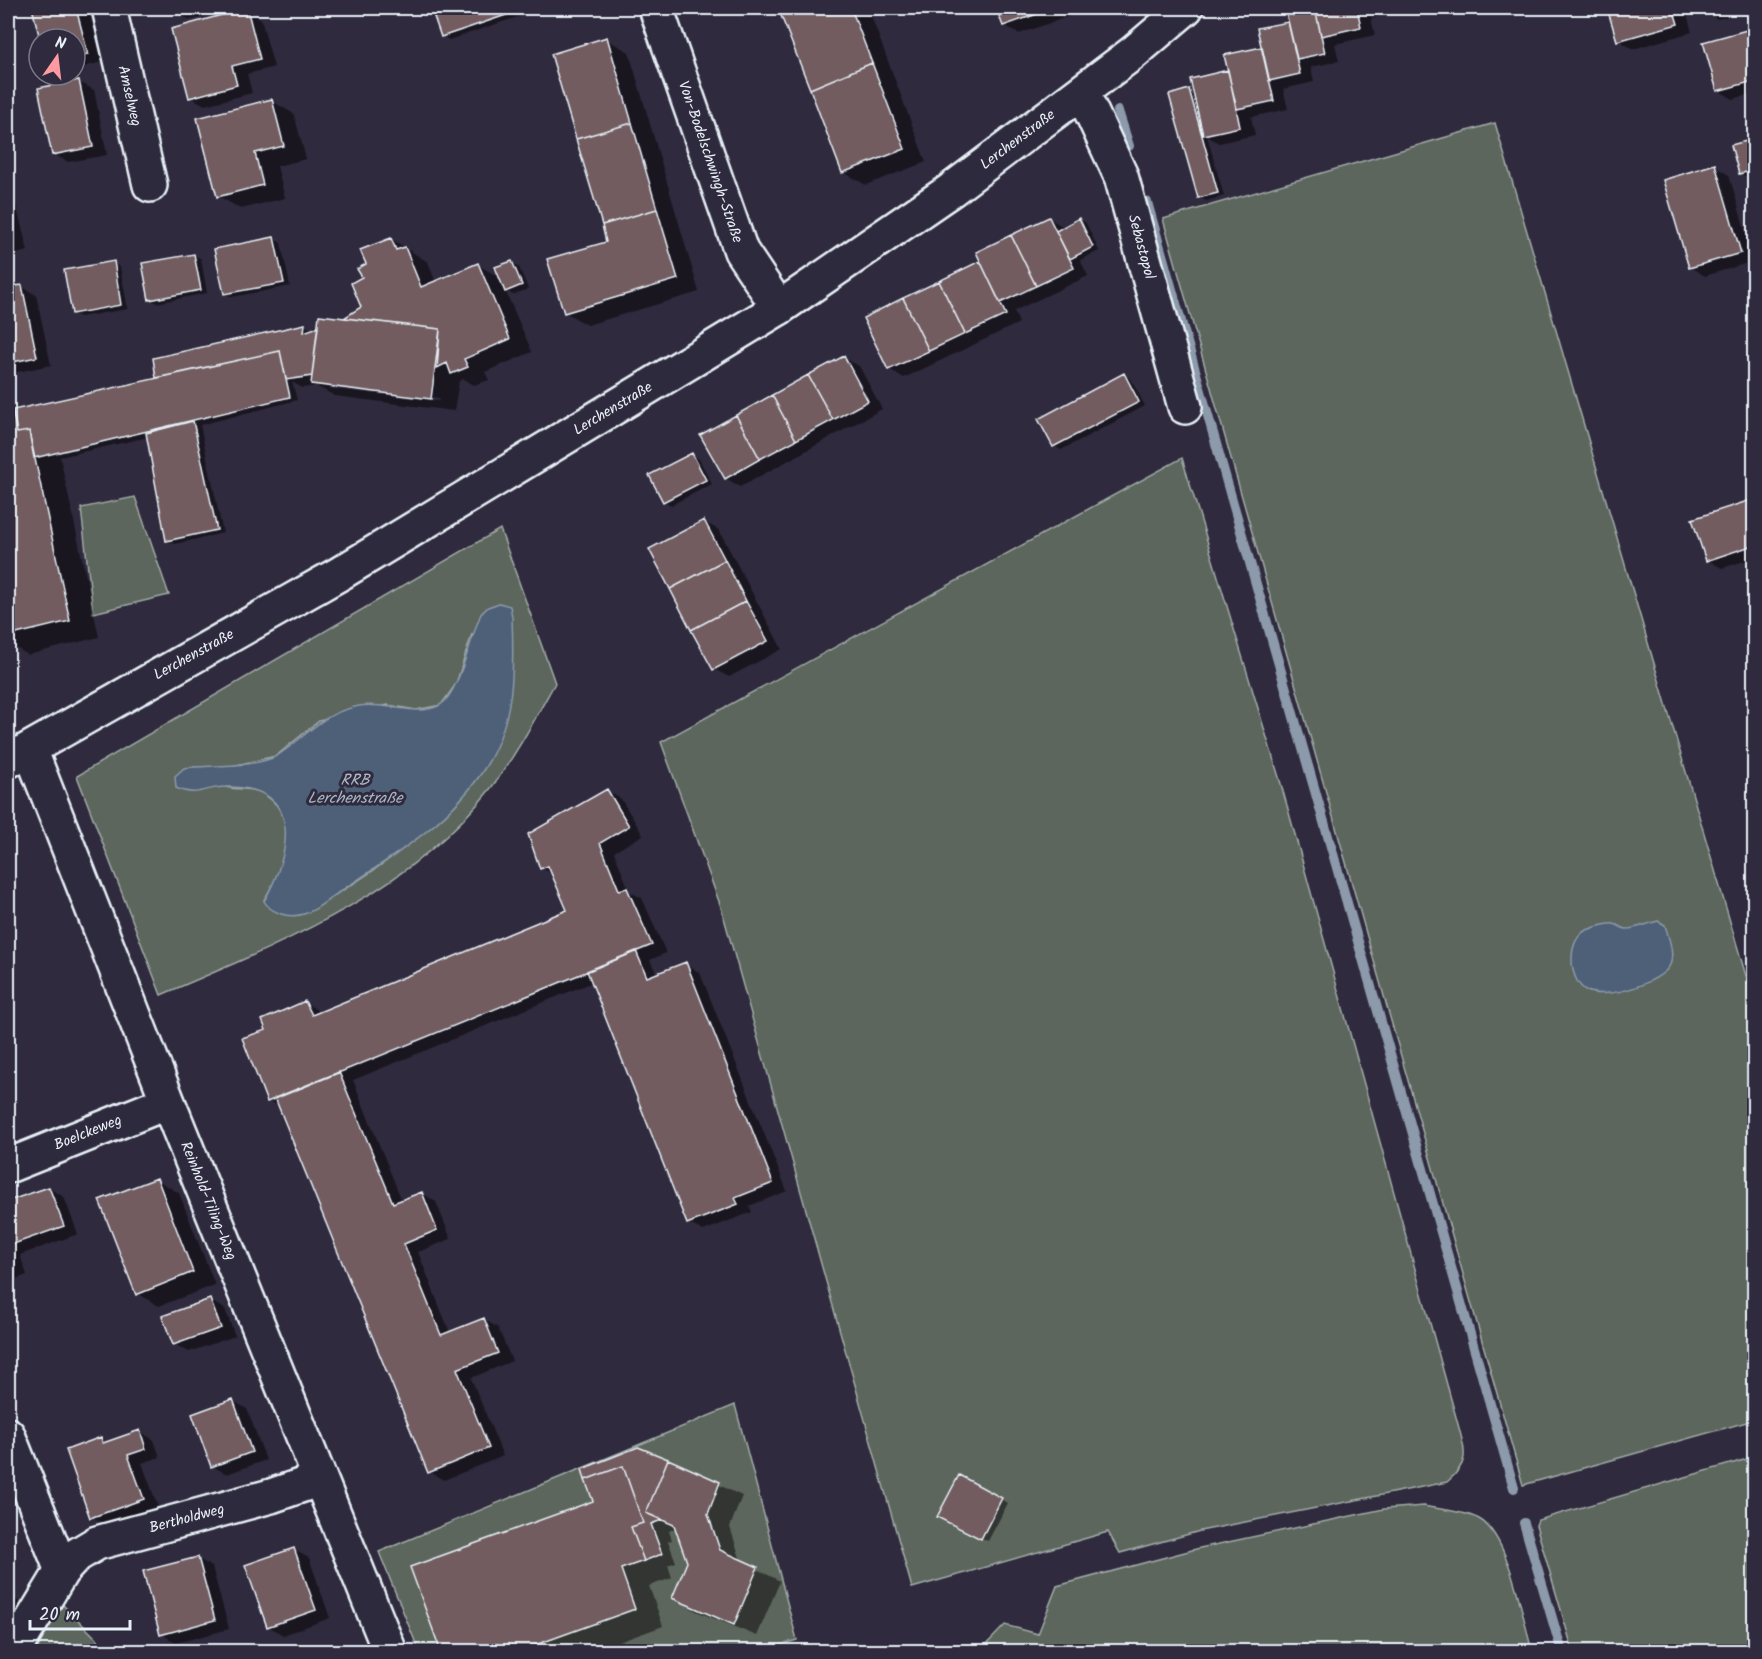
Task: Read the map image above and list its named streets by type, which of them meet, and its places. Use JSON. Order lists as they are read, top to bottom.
{
  "streets": {
    "street": [
      "Amselweg",
      "Lerchenstraße",
      "Von-Bodelschwingh-Straße",
      "Sebastopol",
      "Boelckeweg",
      "Reinhold-Tiling-Weg",
      "Bertholdweg"
    ]
  },
  "crossings": [
    ["Lerchenstraße", "Von-Bodelschwingh-Straße"],
    ["Lerchenstraße", "Sebastopol"],
    ["Lerchenstraße", "Reinhold-Tiling-Weg"],
    ["Boelckeweg", "Reinhold-Tiling-Weg"],
    ["Reinhold-Tiling-Weg", "Bertholdweg"]
  ],
  "water": ["RRB Lerchenstraße"],
  "scale_bar": "20 m",
  "north": "top"
}
